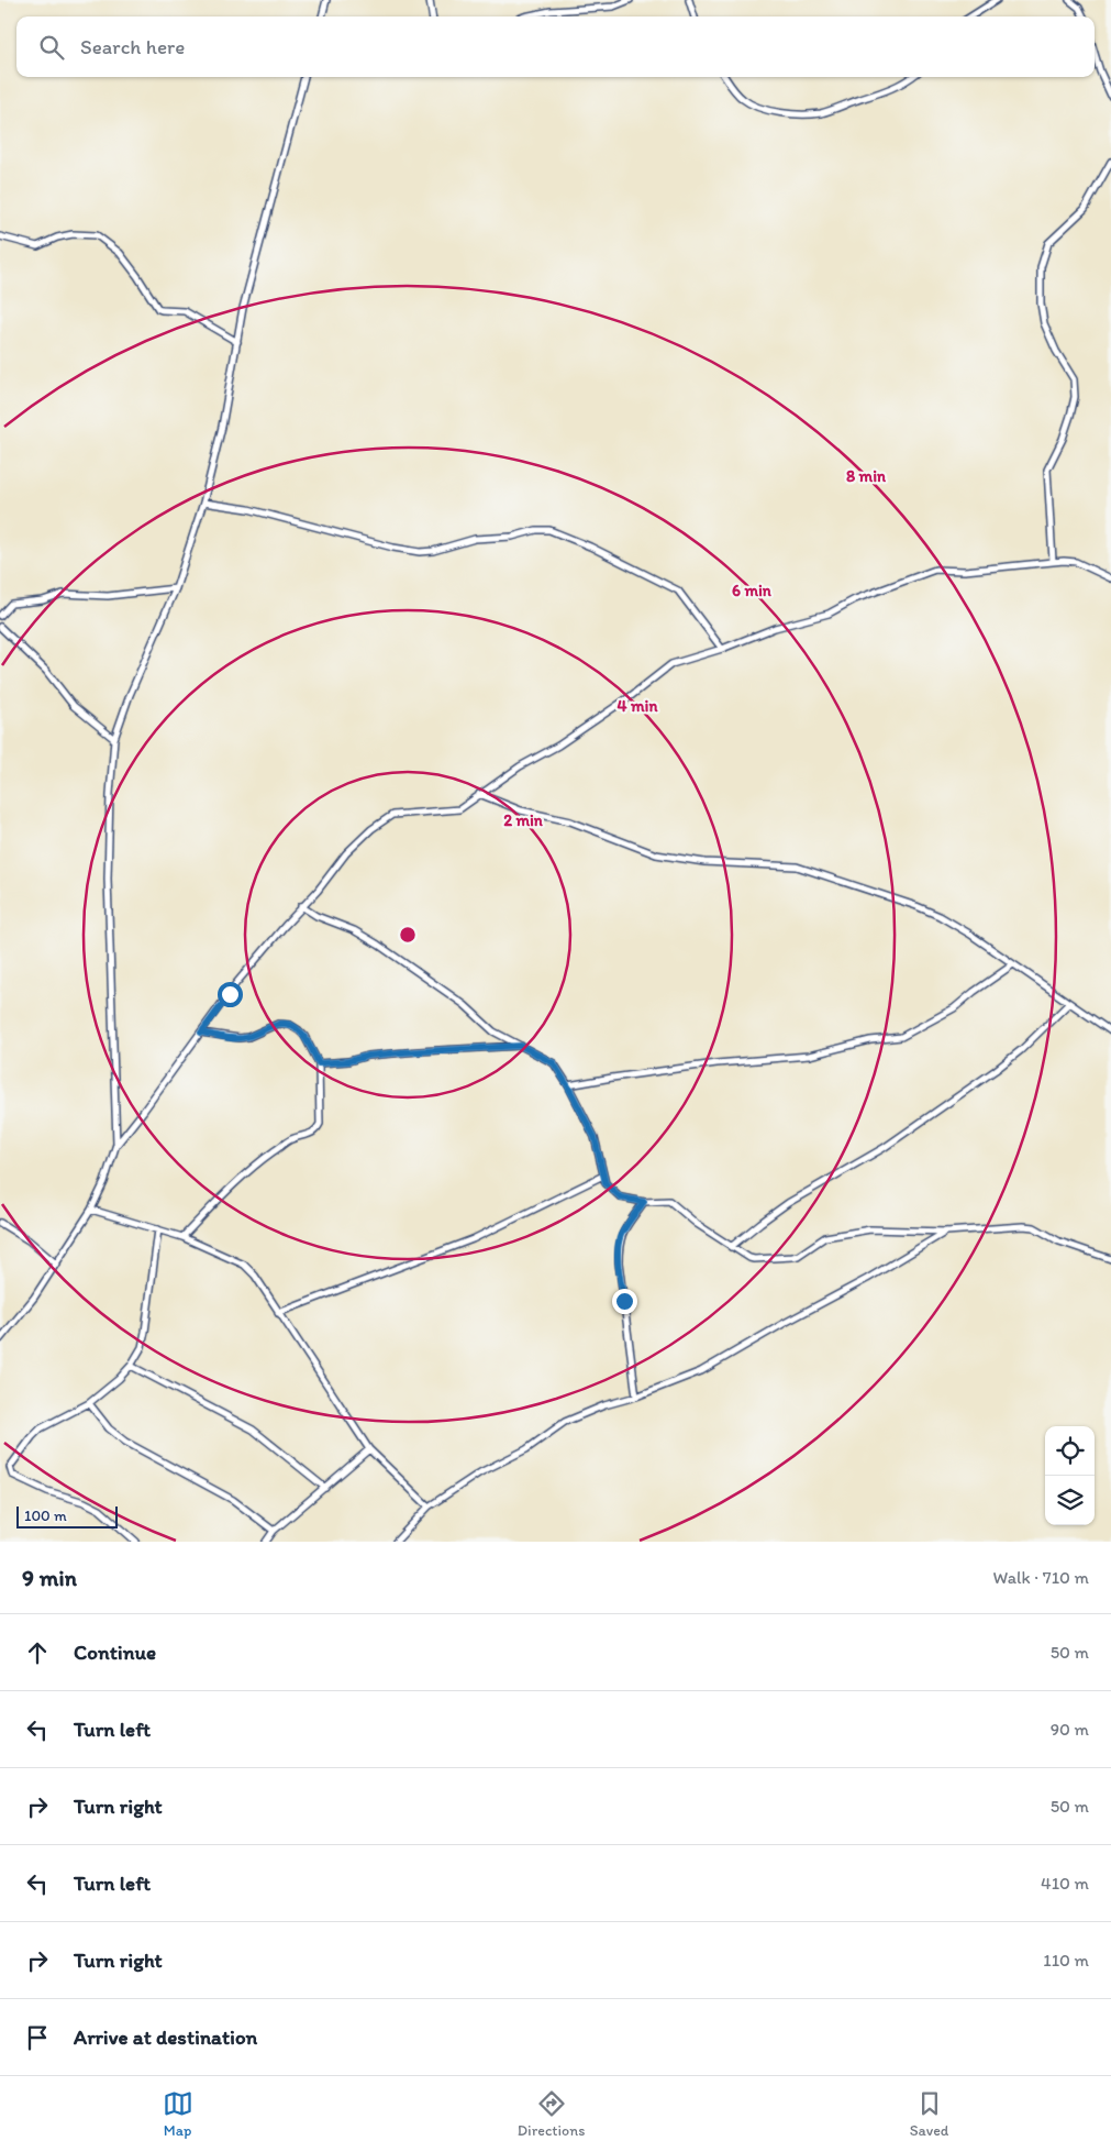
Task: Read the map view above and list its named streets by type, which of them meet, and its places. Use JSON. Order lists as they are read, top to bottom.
{
  "scale_bar": "100 m",
  "page": {
    "search": "Search here",
    "scale": "100 m",
    "heading": ["9 min", "Walk · 710 m"],
    "list": [
      ["Continue", "50 m"],
      ["Turn left", "90 m"],
      ["Turn right", "50 m"],
      ["Turn left", "410 m"],
      ["Turn right", "110 m"],
      "Arrive at destination"
    ],
    "nav": ["Map", "Directions", "Saved"]
  },
  "rings": [
    "8 min",
    "6 min",
    "4 min",
    "2 min"
  ]
}
